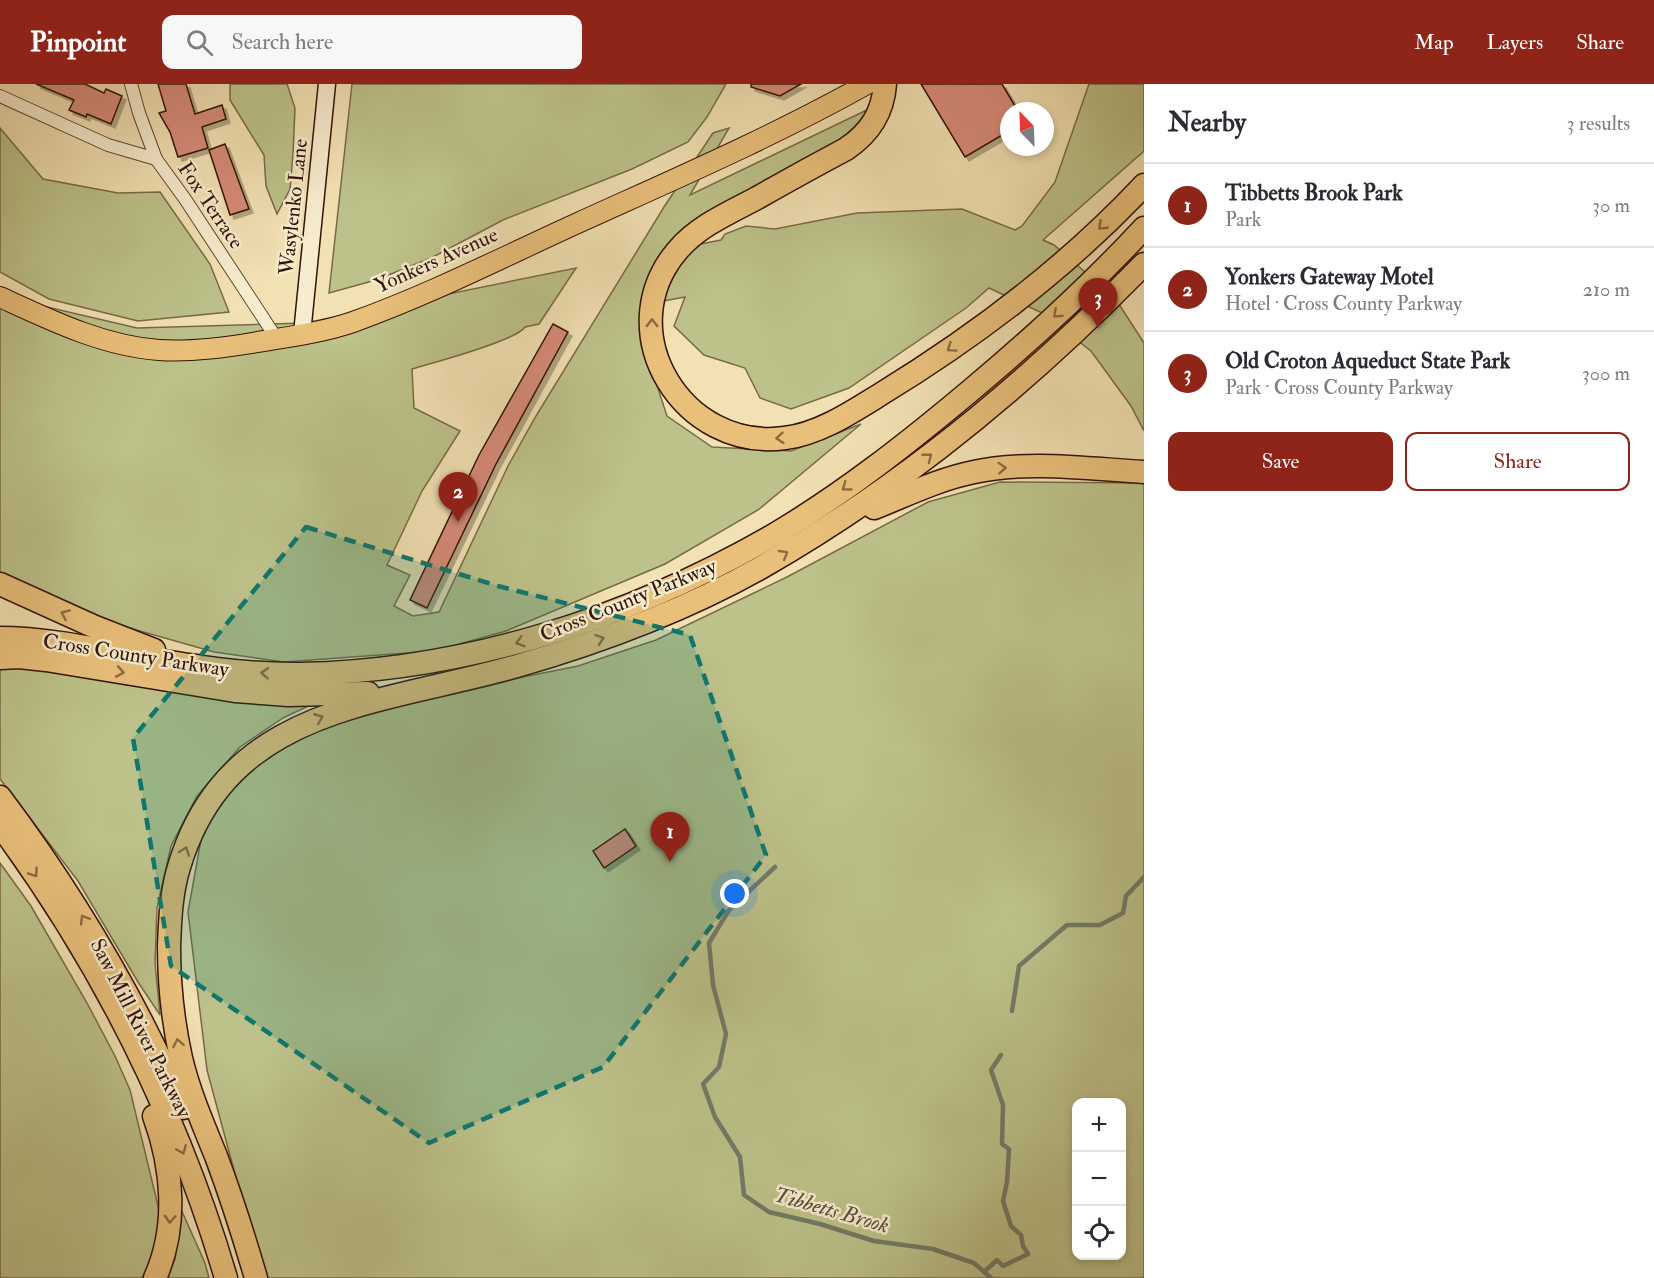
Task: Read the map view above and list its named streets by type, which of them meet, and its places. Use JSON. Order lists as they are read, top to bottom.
{
  "streets": {
    "highway": ["Cross County Parkway", "Saw Mill River Parkway"],
    "main road": ["Yonkers Avenue"],
    "street": ["Fox Terrace", "Wasylenko Lane"]
  },
  "crossings": [
    ["Fox Terrace", "Yonkers Avenue"],
    ["Wasylenko Lane", "Yonkers Avenue"]
  ],
  "water": ["Tibbetts Brook"],
  "north": "top left",
  "page": {
    "header": "Pinpoint",
    "search": "Search here",
    "nav": ["Map", "Layers", "Share"],
    "heading": ["Nearby", "3 results"],
    "list": [
      {
        "mark": "1",
        "name": "Tibbetts Brook Park",
        "note": "Park",
        "value": "30 m"
      },
      {
        "mark": "2",
        "name": "Yonkers Gateway Motel",
        "note": "Hotel · Cross County Parkway",
        "value": "210 m"
      },
      {
        "mark": "3",
        "name": "Old Croton Aqueduct State Park",
        "note": "Park · Cross County Parkway",
        "value": "300 m"
      }
    ],
    "pins": ["3", "2", "1"],
    "buttons": ["Save", "Share"],
    "map_buttons": ["+", "−"]
  }
}
